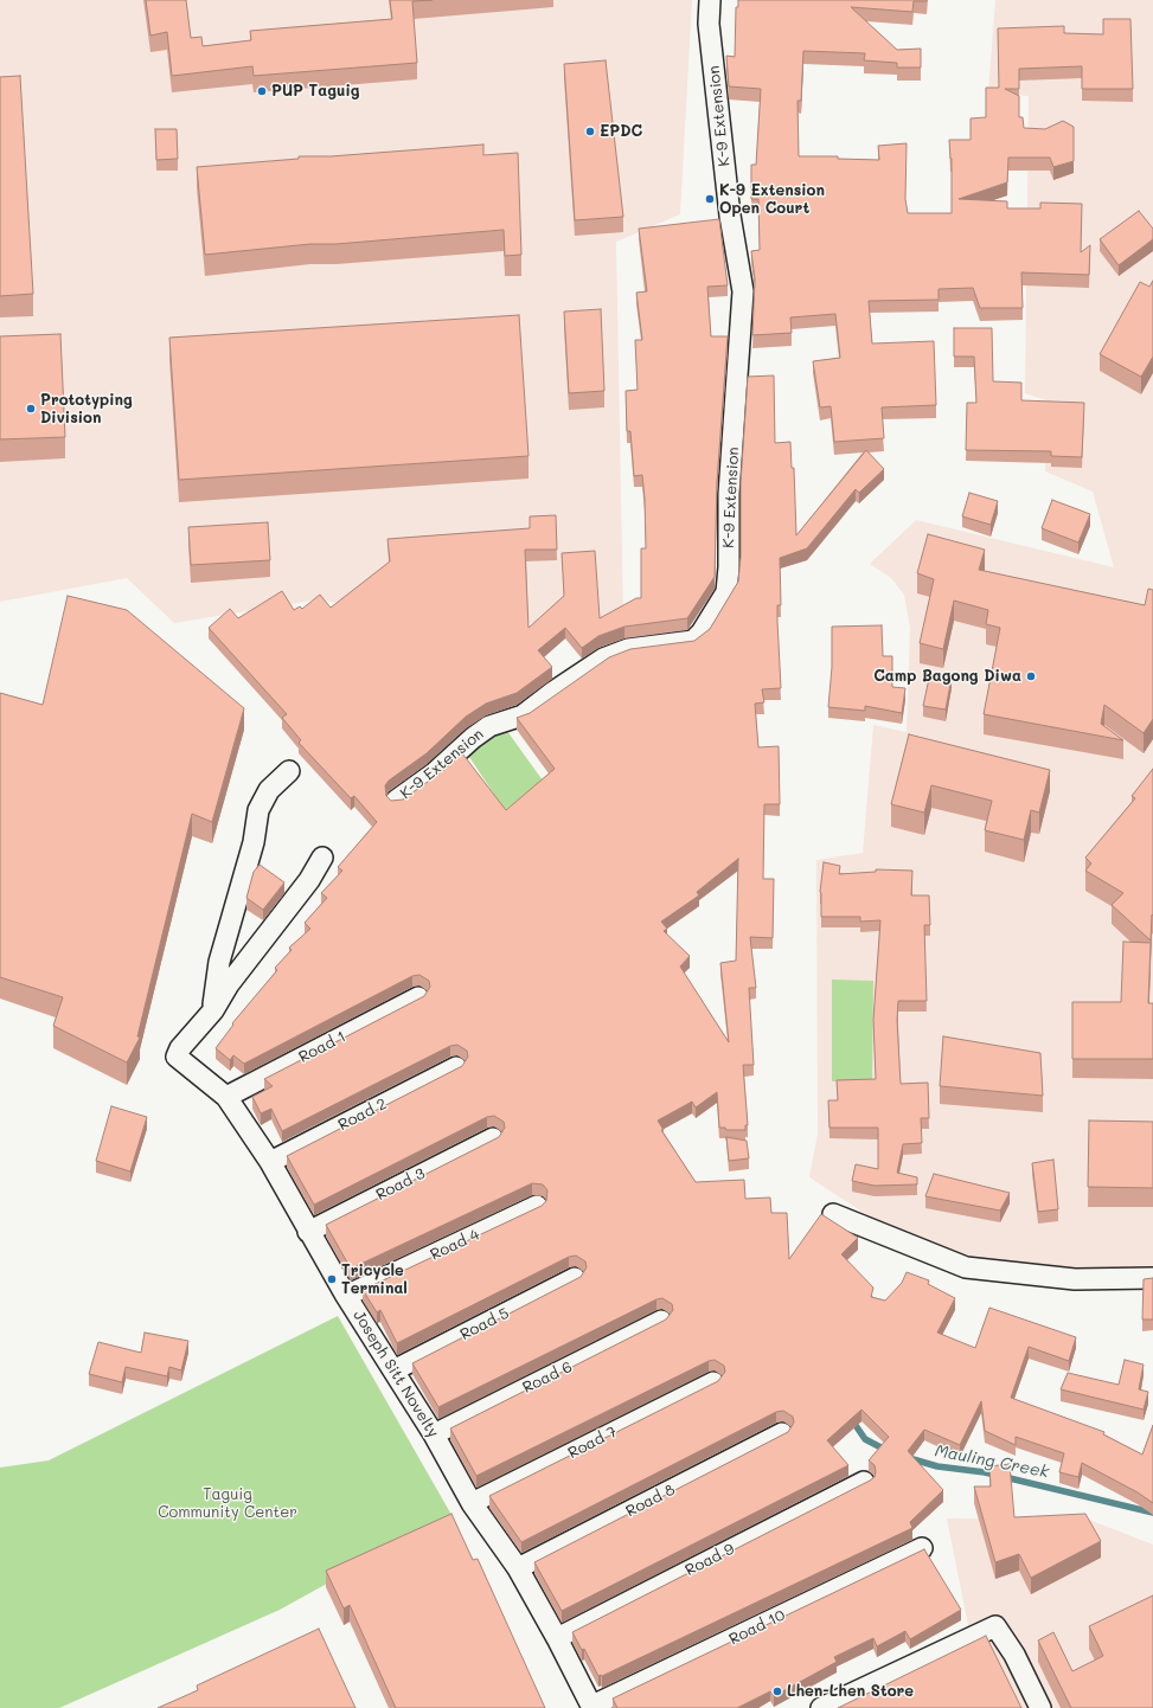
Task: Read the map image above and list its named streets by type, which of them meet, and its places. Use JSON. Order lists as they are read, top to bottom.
{
  "streets": {
    "street": [
      "K-9 Extension",
      "Road 1",
      "Road 2",
      "Road 3",
      "Road 4",
      "Road 5",
      "Joseph Sitt Novelty",
      "Road 6",
      "Road 7",
      "Road 8",
      "Road 9",
      "Road 10"
    ]
  },
  "crossings": [
    ["Road 1", "Joseph Sitt Novelty"],
    ["Road 2", "Joseph Sitt Novelty"],
    ["Road 3", "Joseph Sitt Novelty"],
    ["Road 4", "Joseph Sitt Novelty"],
    ["Road 5", "Joseph Sitt Novelty"],
    ["Joseph Sitt Novelty", "Road 6"],
    ["Joseph Sitt Novelty", "Road 7"],
    ["Joseph Sitt Novelty", "Road 8"],
    ["Joseph Sitt Novelty", "Road 9"],
    ["Joseph Sitt Novelty", "Road 10"]
  ],
  "water": ["Mauling Creek"],
  "parks": ["Taguig Community Center"],
  "places": [
    "PUP Taguig",
    "EPDC",
    "K-9 Extension Open Court",
    "Prototyping Division",
    "Camp Bagong Diwa",
    "Tricycle Terminal",
    "Lhen-Lhen Store"
  ]
}
